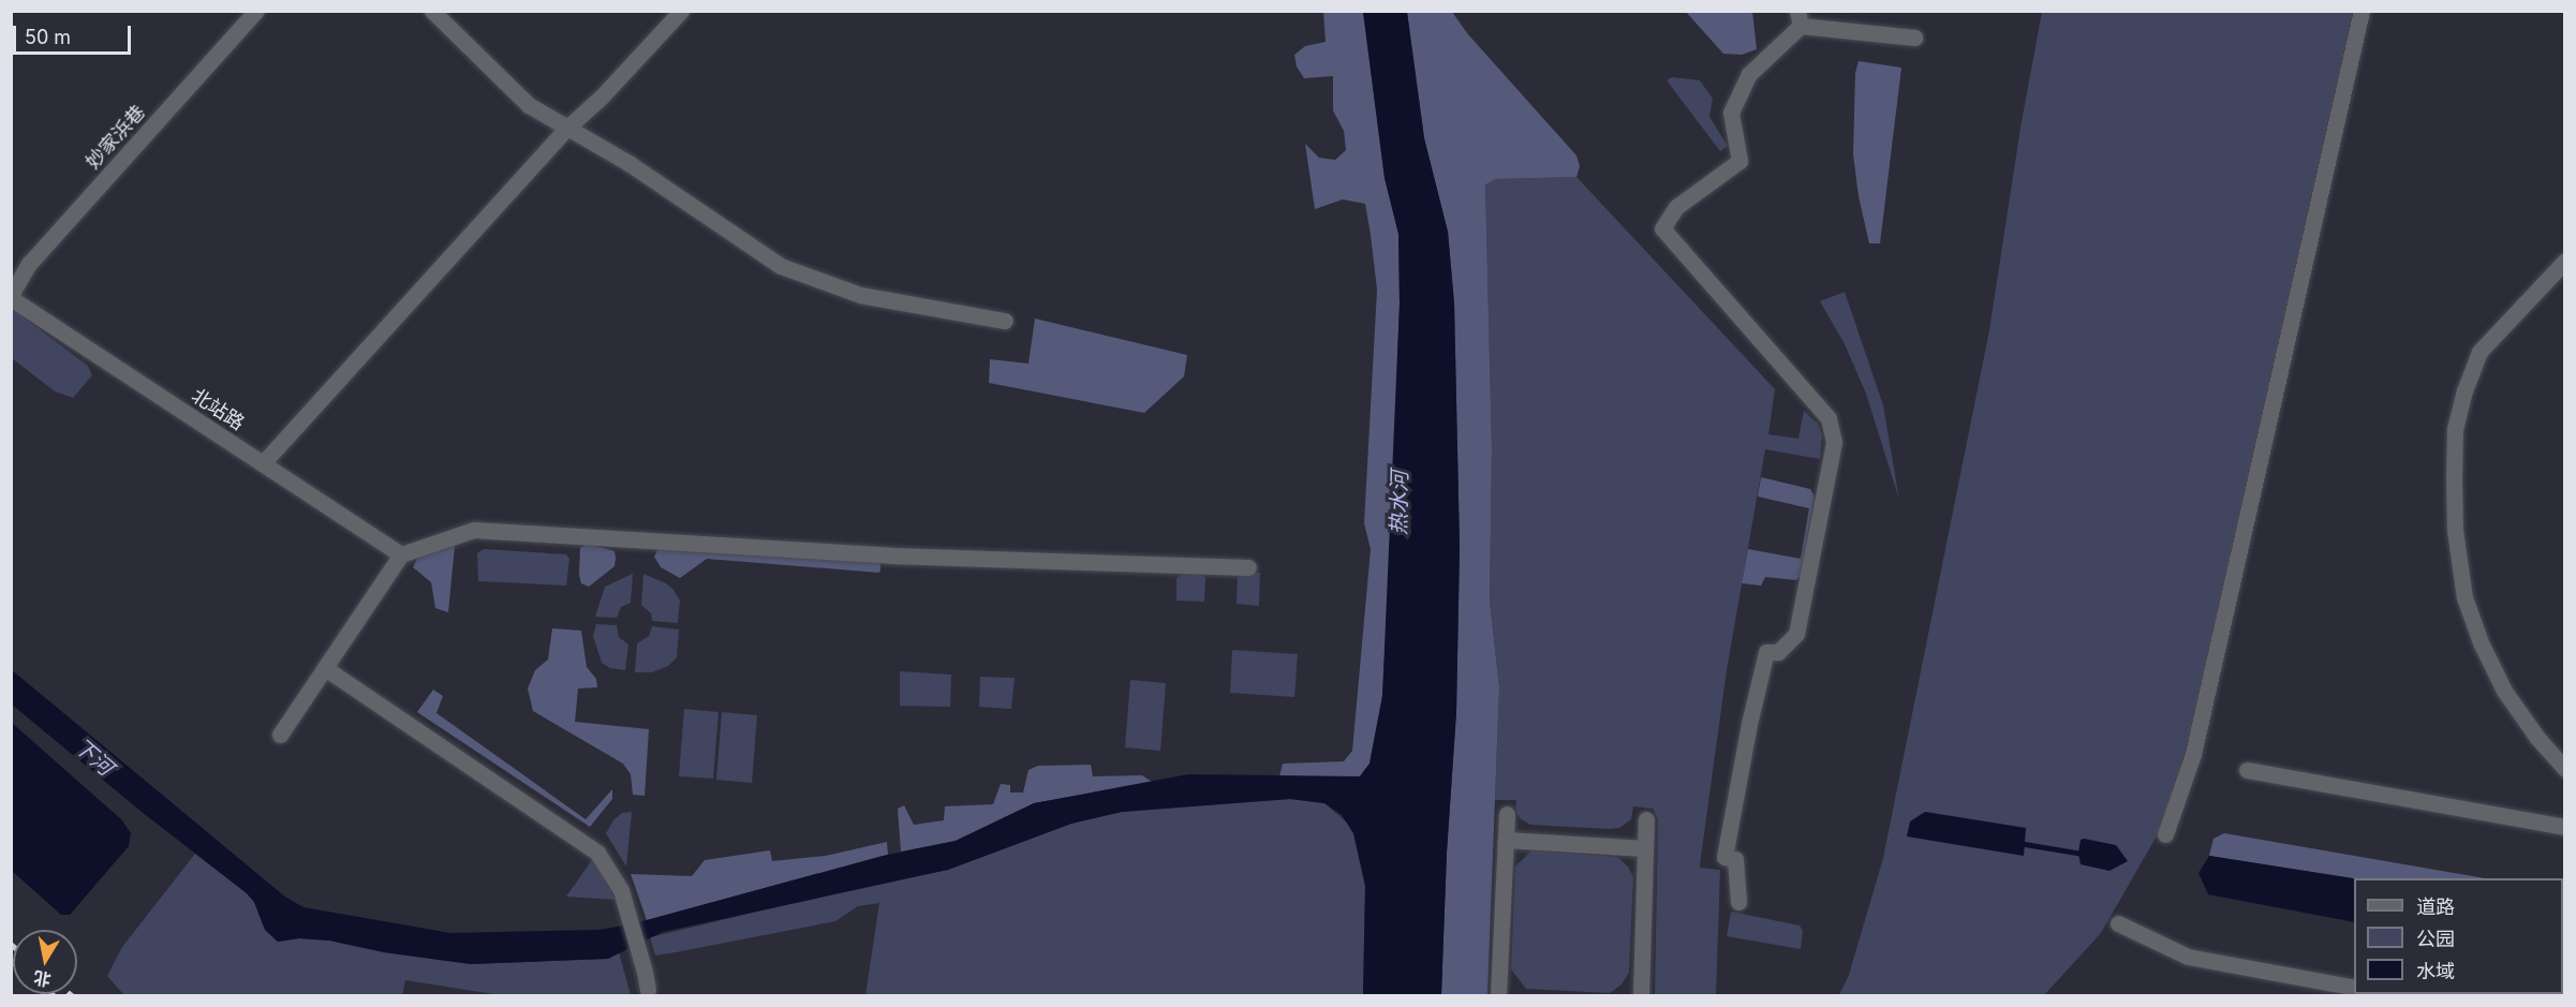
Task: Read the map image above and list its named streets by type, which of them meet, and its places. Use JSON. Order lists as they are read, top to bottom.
{
  "streets": {
    "street": ["妙家浜巷", "北站路"]
  },
  "crossings": [
    ["妙家浜巷", "北站路"]
  ],
  "water": ["热水河", "下河"],
  "legend": ["道路", "公园", "水域"],
  "scale_bar": "50 m",
  "north": "bottom"
}
